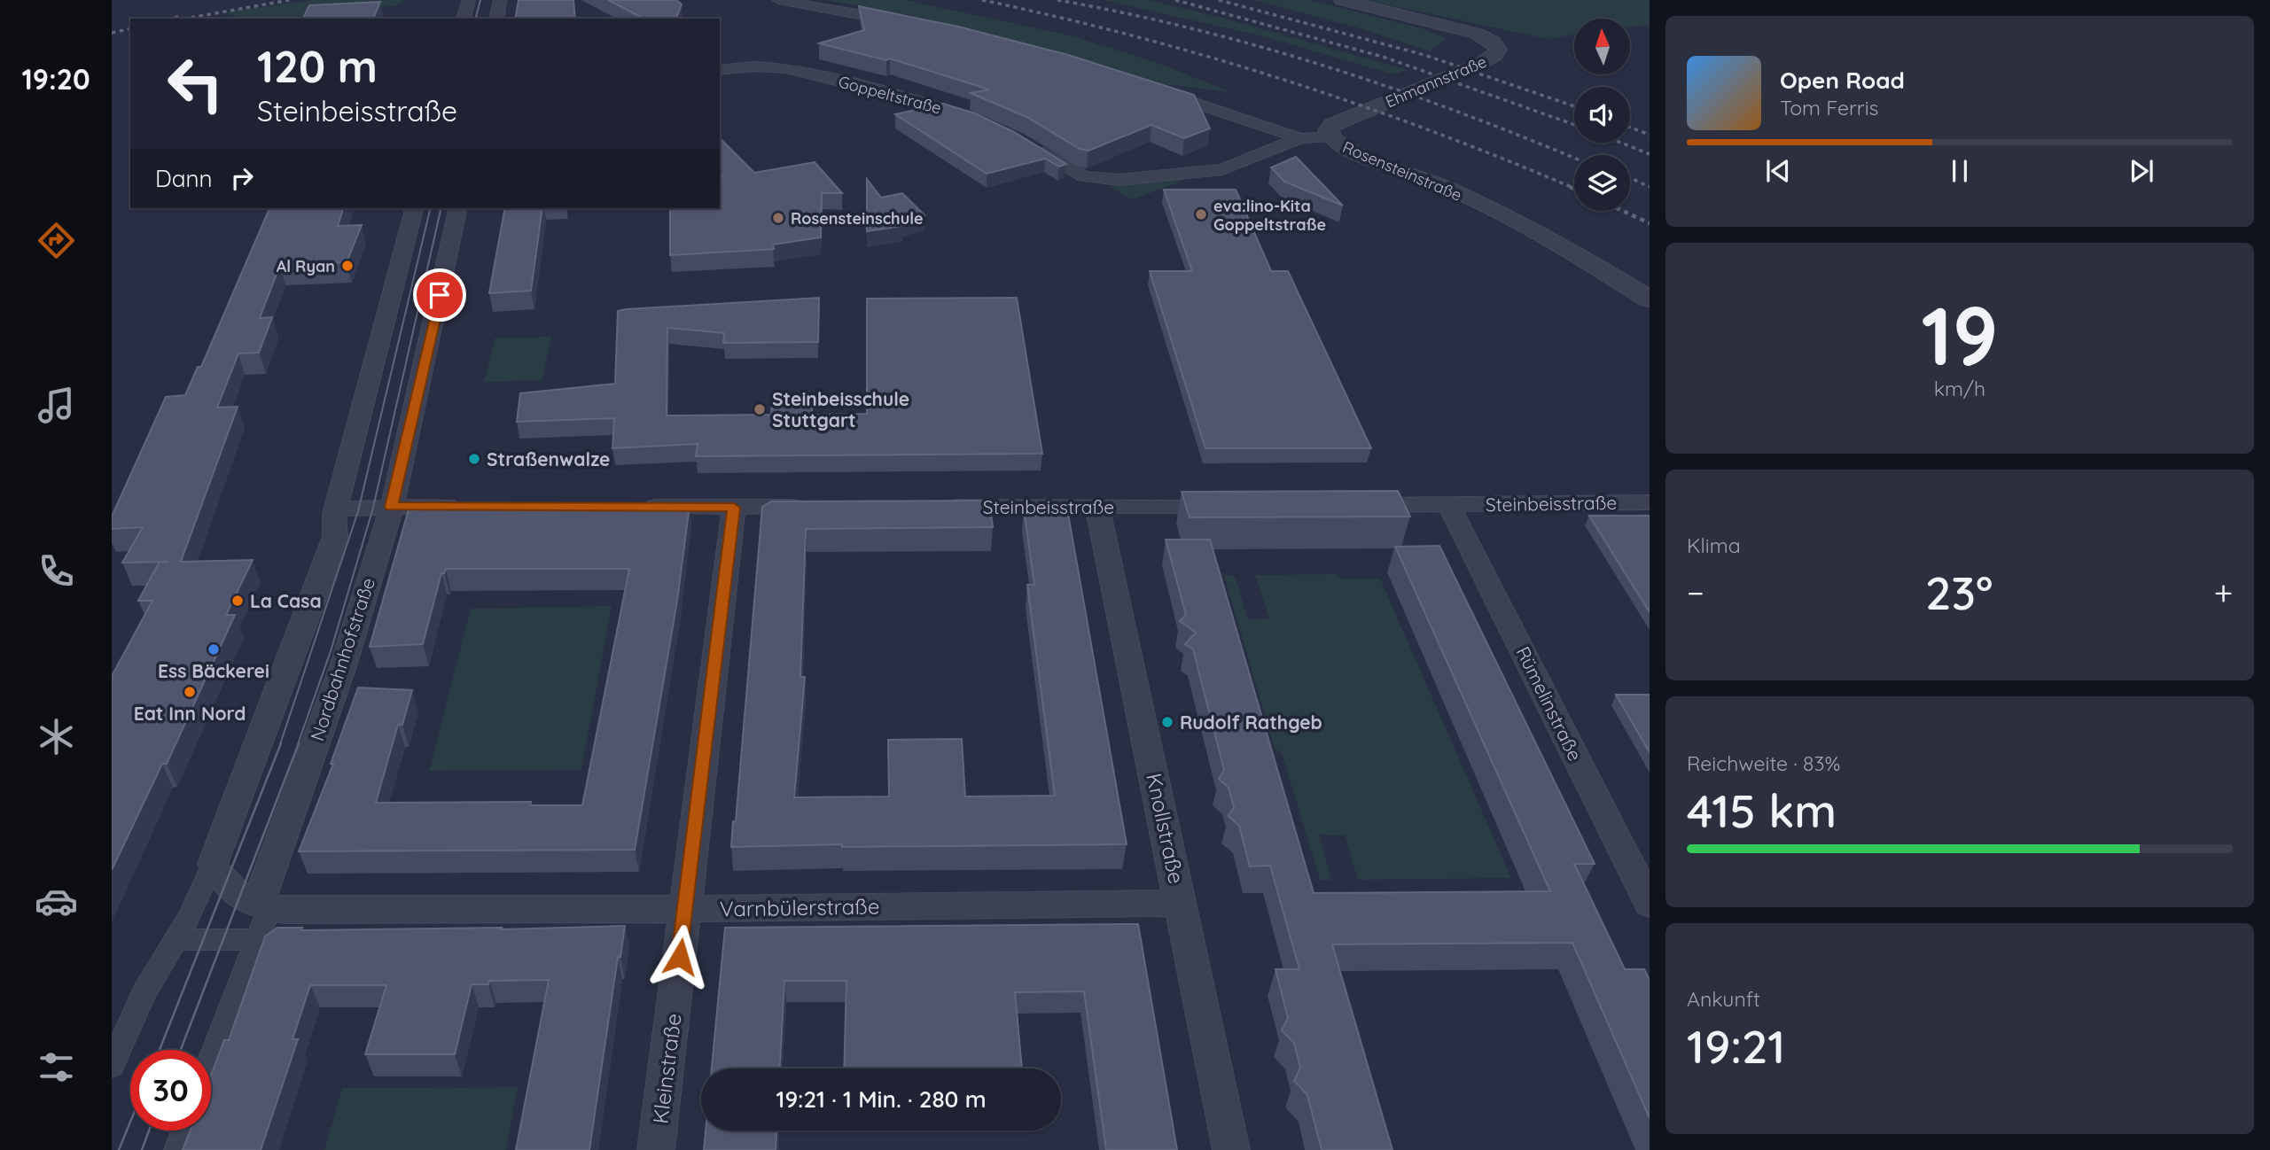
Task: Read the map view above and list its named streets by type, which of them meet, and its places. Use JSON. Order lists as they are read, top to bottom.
{
  "streets": {
    "street": [
      "Ehmannstraße",
      "Goppeltstraße",
      "Rosensteinstraße",
      "Steinbeisstraße",
      "Nordbahnhofstraße",
      "Rümelinstraße",
      "Knollstraße",
      "Varnbülerstraße",
      "Kleinstraße"
    ]
  },
  "crossings": [
    ["Ehmannstraße", "Rosensteinstraße"],
    ["Steinbeisstraße", "Rümelinstraße"],
    ["Steinbeisstraße", "Knollstraße"],
    ["Nordbahnhofstraße", "Varnbülerstraße"],
    ["Knollstraße", "Varnbülerstraße"],
    ["Varnbülerstraße", "Kleinstraße"]
  ],
  "places": [
    "eva:lino-Kita Goppeltstraße",
    "Rosensteinschule",
    "Al Ryan",
    "Steinbeisschule Stuttgart",
    "Straßenwalze",
    "La Casa",
    "Ess Bäckerei",
    "Eat Inn Nord",
    "Rudolf Rathgeb"
  ],
  "north": "top",
  "page": {
    "tabs": "19:20",
    "turn": ["120 m", "Steinbeisstraße"],
    "song": ["Open Road", "Tom Ferris"],
    "then": "Dann",
    "tile": [
      ["19", "km/h"],
      "Klima",
      ["Reichweite · 83%", "415 km"],
      ["Ankunft", "19:21"]
    ],
    "heat": ["−", "23°", "+"],
    "limit": "30",
    "trip": "19:21 · 1 Min. · 280 m"
  }
}
